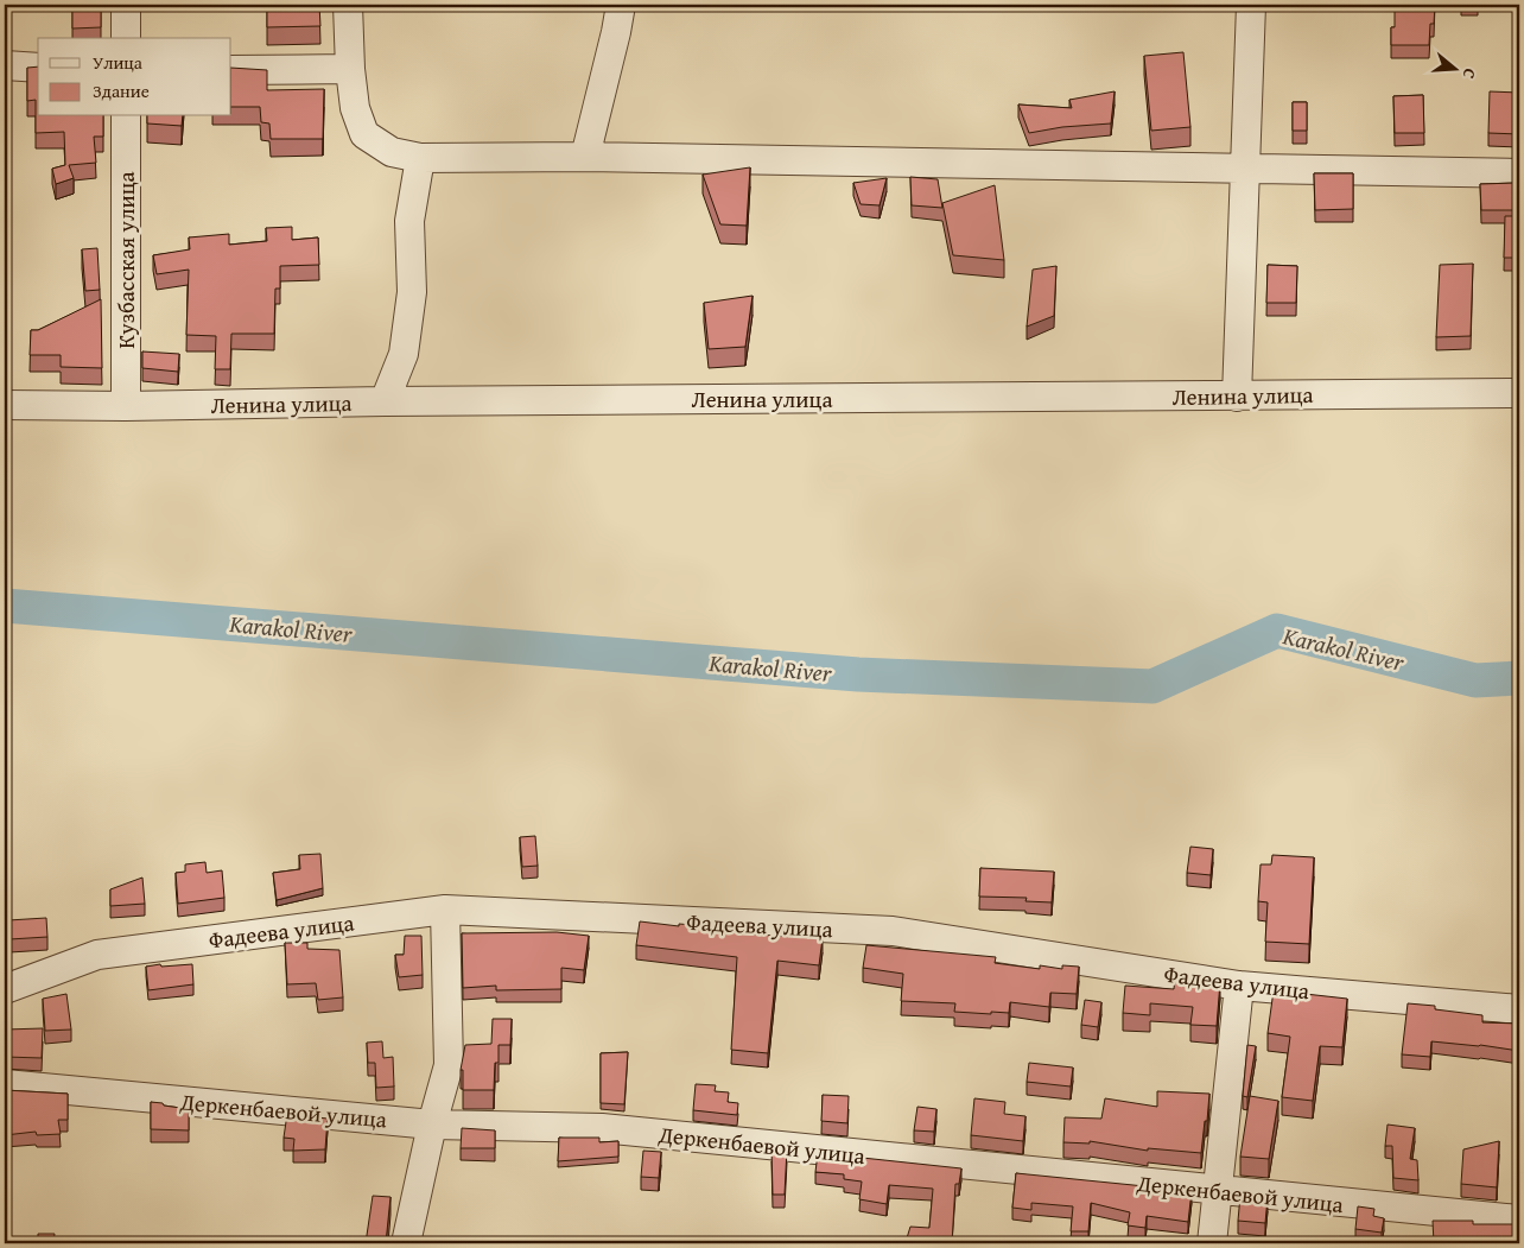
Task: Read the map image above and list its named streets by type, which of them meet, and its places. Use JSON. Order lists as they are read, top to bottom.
{
  "streets": {
    "street": [
      "Кузбасская улица",
      "Ленина улица",
      "Фадеева улица",
      "Деркенбаевой улица"
    ]
  },
  "crossings": [
    ["Кузбасская улица", "Ленина улица"]
  ],
  "water": ["Karakol River"],
  "legend": ["Улица", "Здание"],
  "north": "right"
}
